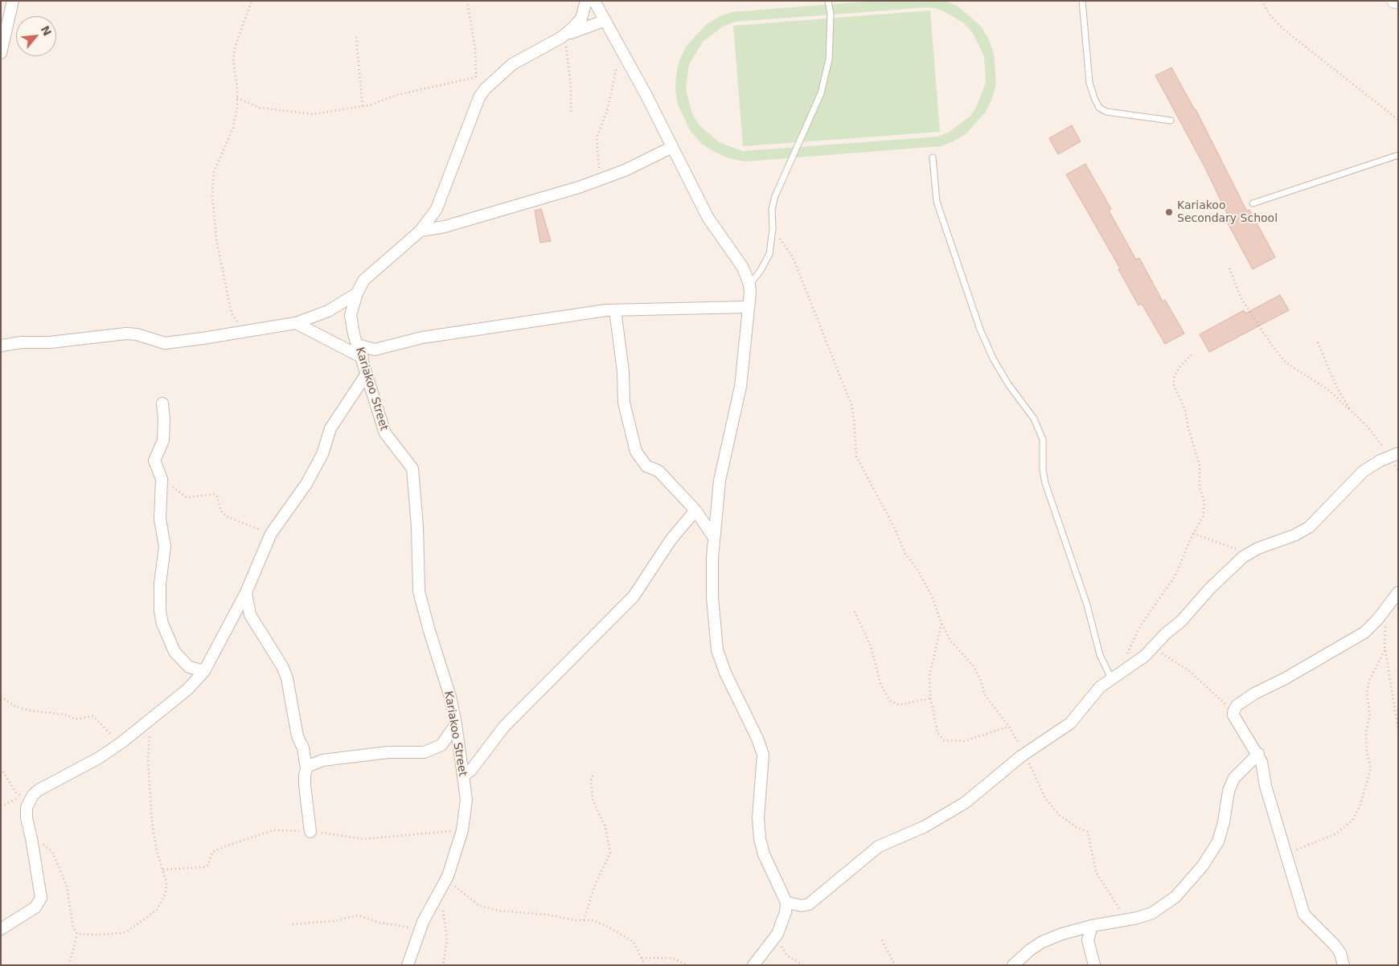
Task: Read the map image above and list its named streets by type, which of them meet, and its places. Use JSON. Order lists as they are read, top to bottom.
{
  "streets": {
    "street": ["Kariakoo Street"]
  },
  "places": ["Kariakoo Secondary School"],
  "north": "top right"
}
